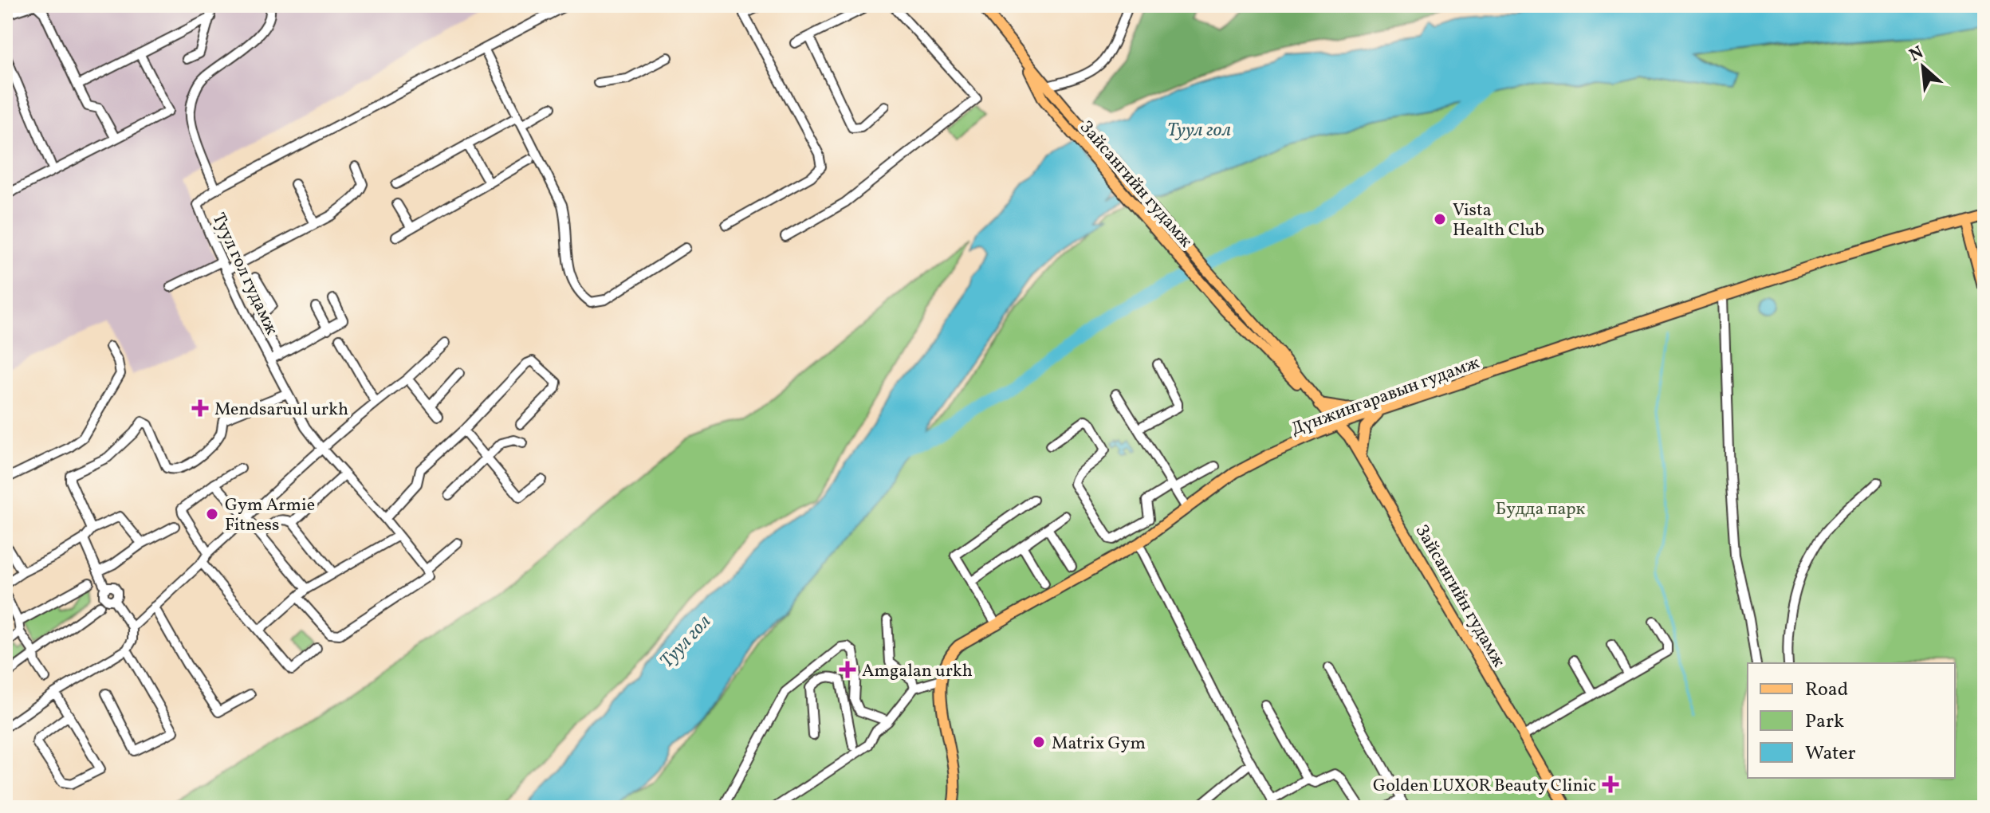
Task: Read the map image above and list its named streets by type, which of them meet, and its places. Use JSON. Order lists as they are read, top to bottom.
{
  "streets": {
    "main road": ["Зайсангийн гудамж", "Дүнжингаравын гудамж"],
    "street": ["Туул гол гудамж"]
  },
  "crossings": [
    ["Зайсангийн гудамж", "Дүнжингаравын гудамж"]
  ],
  "water": ["Туул гол"],
  "parks": ["Будда парк"],
  "places": {
    "other": ["Vista Health Club", "Gym Armie Fitness", "Matrix Gym"],
    "health": ["Mendsaruul urkh", "Amgalan urkh", "Golden LUXOR Beauty Clinic"]
  },
  "legend": ["Road", "Park", "Water"],
  "north": "top left"
}
